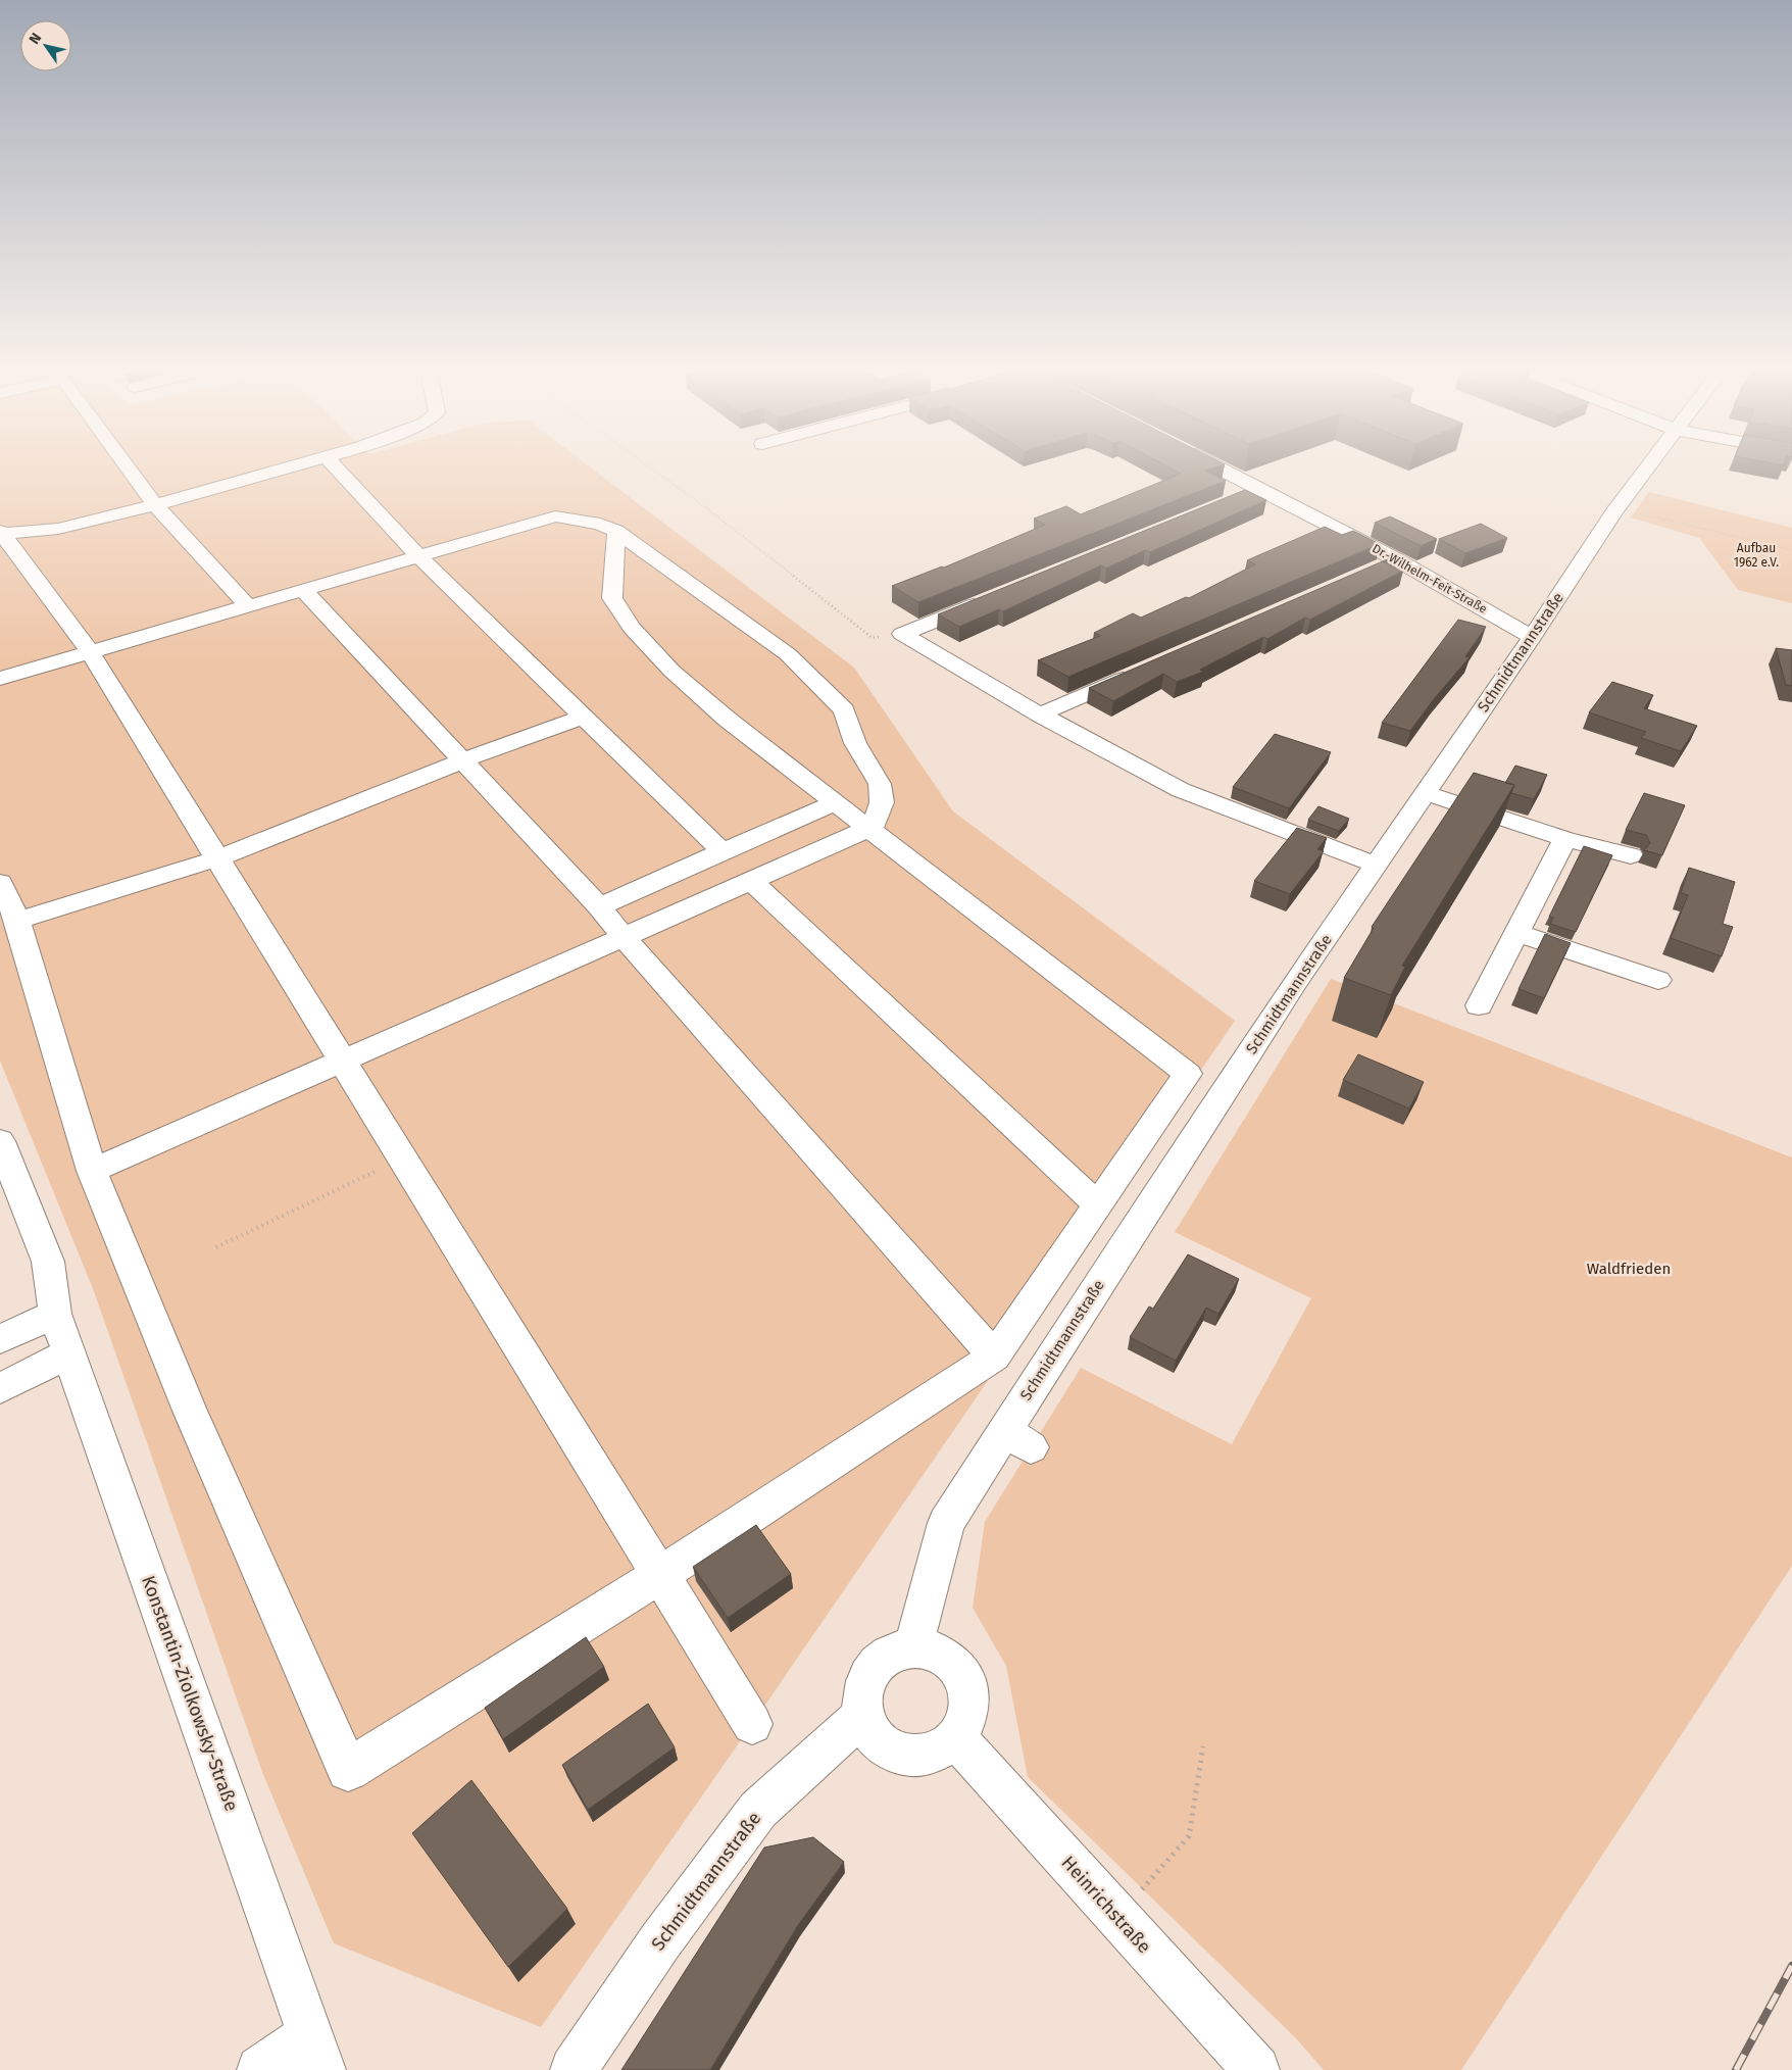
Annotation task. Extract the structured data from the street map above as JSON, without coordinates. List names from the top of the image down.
{
  "streets": {
    "street": [
      "Dr.-Wilhelm-Feit-Straße",
      "Schmidtmannstraße",
      "Konstantin-Ziolkowsky-Straße",
      "Heinrichstraße"
    ]
  },
  "crossings": [
    ["Dr.-Wilhelm-Feit-Straße", "Schmidtmannstraße"],
    ["Schmidtmannstraße", "Heinrichstraße"]
  ],
  "parks": ["Aufbau 1962 e.V.", "Waldfrieden"],
  "north": "top left"
}
